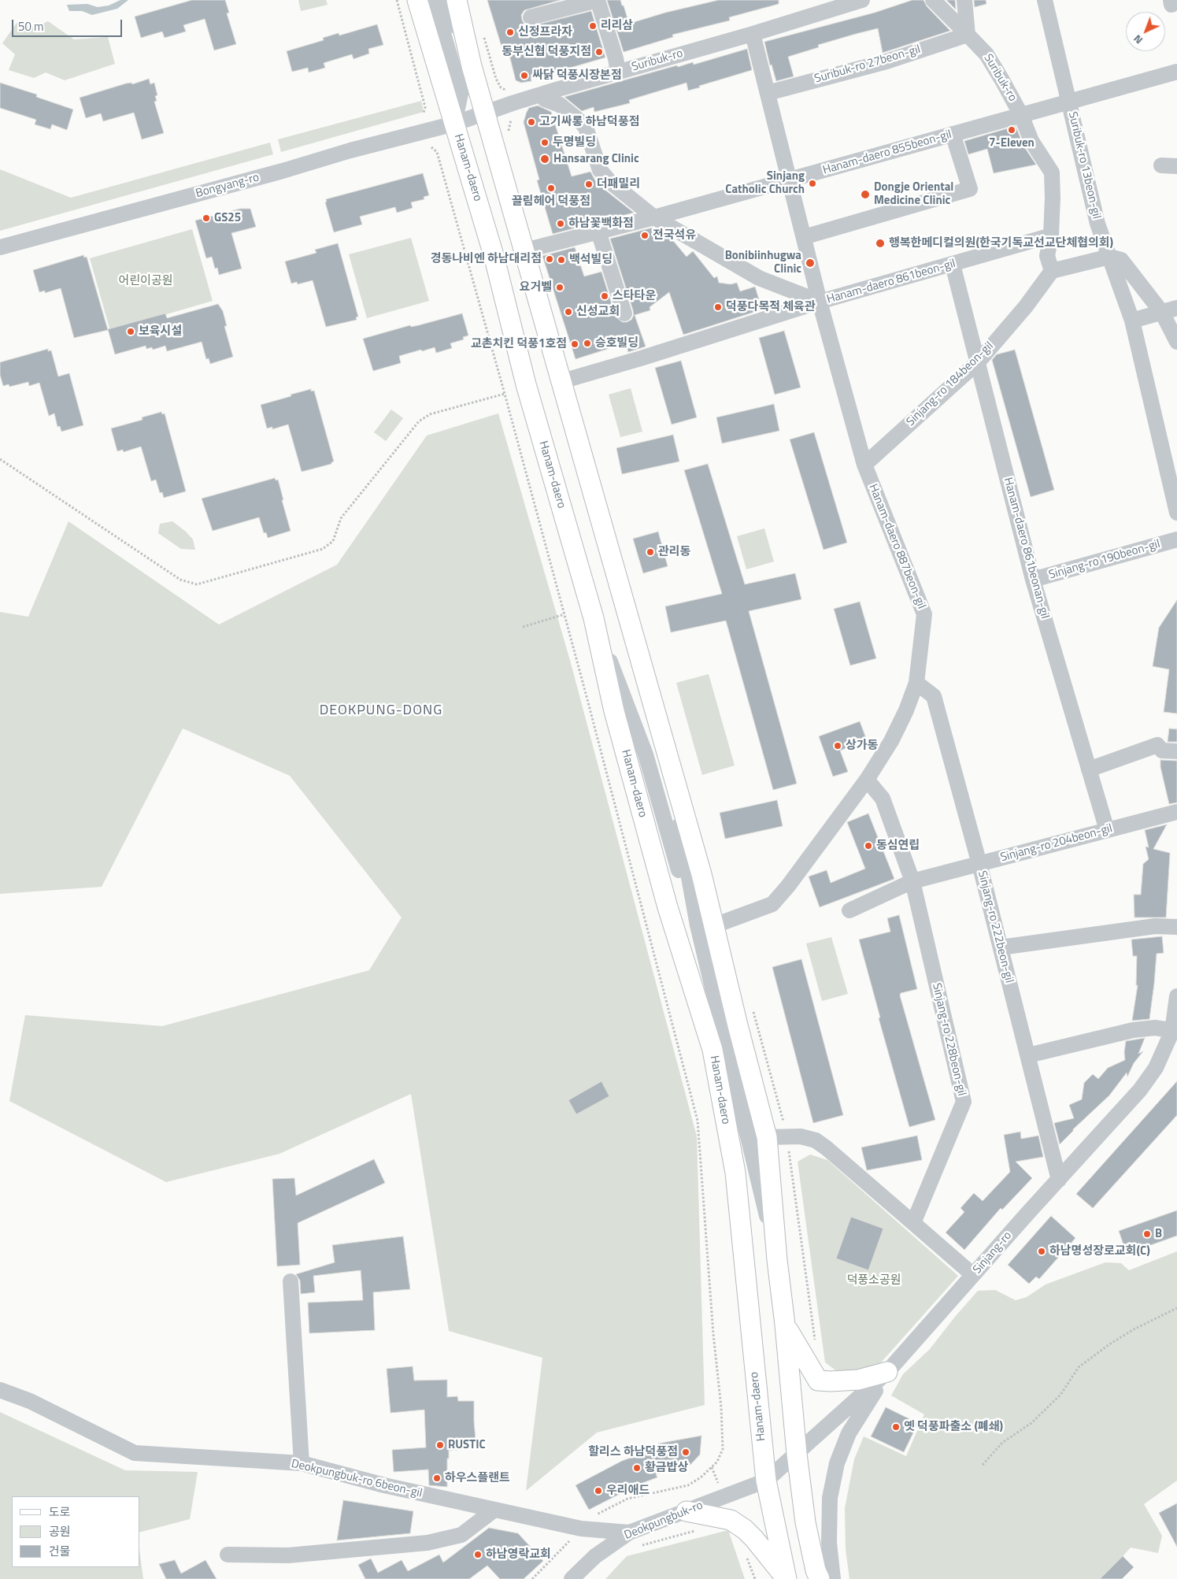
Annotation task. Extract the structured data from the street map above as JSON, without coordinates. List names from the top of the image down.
{
  "streets": {
    "main road": ["Hanam-daero"],
    "street": [
      "Suribuk-ro",
      "Suribuk-ro 27beon-gil",
      "Hanam-daero 855beon-gil",
      "Suribuk-ro 13beon-gil",
      "Bongyang-ro",
      "Hanam-daero 861beon-gil",
      "Sinjang-ro 184beon-gil",
      "Hanam-daero 887beon-gil",
      "Hanam-daero 861beonan-gil",
      "Sinjang-ro 190beon-gil",
      "Sinjang-ro 204beon-gil",
      "Sinjang-ro 222beon-gil",
      "Sinjang-ro 228beon-gil",
      "Sinjang-ro",
      "Deokpungbuk-ro 6beon-gil",
      "Deokpungbuk-ro"
    ]
  },
  "crossings": [
    ["Suribuk-ro", "Suribuk-ro 27beon-gil"],
    ["Suribuk-ro", "Hanam-daero 855beon-gil"],
    ["Suribuk-ro", "Hanam-daero"],
    ["Suribuk-ro", "Bongyang-ro"],
    ["Hanam-daero 855beon-gil", "Suribuk-ro 13beon-gil"],
    ["Hanam-daero", "Bongyang-ro"],
    ["Hanam-daero", "Sinjang-ro"],
    ["Hanam-daero", "Deokpungbuk-ro"],
    ["Hanam-daero 861beon-gil", "Hanam-daero 887beon-gil"],
    ["Hanam-daero 861beon-gil", "Hanam-daero 861beonan-gil"],
    ["Sinjang-ro 184beon-gil", "Hanam-daero 887beon-gil"],
    ["Sinjang-ro 184beon-gil", "Hanam-daero 861beonan-gil"],
    ["Hanam-daero 887beon-gil", "Sinjang-ro 222beon-gil"],
    ["Hanam-daero 887beon-gil", "Sinjang-ro 228beon-gil"],
    ["Hanam-daero 861beonan-gil", "Sinjang-ro 190beon-gil"],
    ["Hanam-daero 861beonan-gil", "Sinjang-ro 204beon-gil"],
    ["Sinjang-ro 204beon-gil", "Sinjang-ro 222beon-gil"],
    ["Sinjang-ro 204beon-gil", "Sinjang-ro 228beon-gil"],
    ["Sinjang-ro 222beon-gil", "Sinjang-ro"],
    ["Sinjang-ro", "Deokpungbuk-ro"],
    ["Deokpungbuk-ro 6beon-gil", "Deokpungbuk-ro"]
  ],
  "districts": ["DEOKPUNG-DONG"],
  "parks": ["어린이공원", "덕풍소공원"],
  "places": [
    "리리삼",
    "신정프라자",
    "동부신협 덕풍지점",
    "싸닭 덕풍시장본점",
    "고기싸롱 하남덕풍점",
    "7-Eleven",
    "두명빌딩",
    "Hansarang Clinic",
    "Sinjang Catholic Church",
    "더패밀리",
    "끌림헤어 덕풍점",
    "Dongje Oriental Medicine Clinic",
    "GS25",
    "하남꽃백화점",
    "전국석유",
    "행복한메디컬의원(한국기독교선교단체협의회)",
    "경동나비엔 하남대리점",
    "백석빌딩",
    "Bonibiinhugwa Clinic",
    "요거벨",
    "스타타운",
    "덕풍다목적 체육관",
    "신성교회",
    "보육시설",
    "승호빌딩",
    "교촌치킨 덕풍1호점",
    "관리동",
    "상가동",
    "동심연립",
    "B",
    "하남명성장로교회(C)",
    "옛 덕풍파출소 (폐쇄)",
    "RUSTIC",
    "할리스 하남덕풍점",
    "황금밥상",
    "하우스플랜트",
    "우리애드",
    "하남영락교회"
  ],
  "legend": ["도로", "공원", "건물"],
  "scale_bar": "50 m",
  "north": "bottom left"
}
